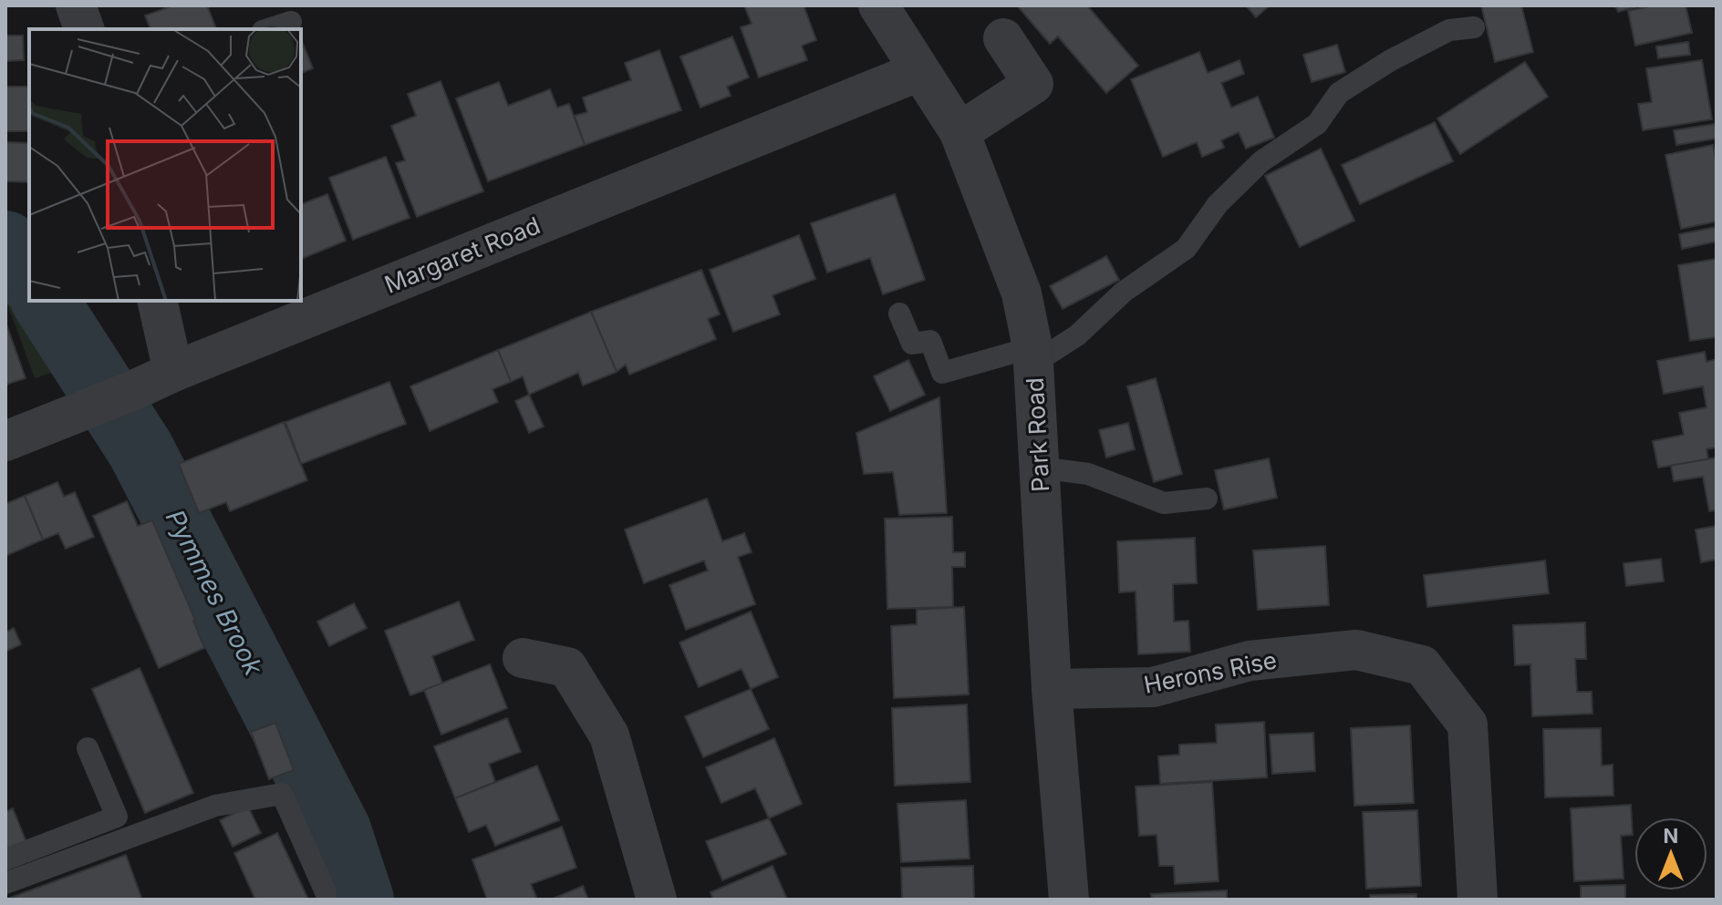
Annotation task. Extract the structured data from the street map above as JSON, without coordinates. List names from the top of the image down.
{
  "streets": {
    "street": ["Margaret Road", "Park Road", "Herons Rise"]
  },
  "crossings": [
    ["Margaret Road", "Park Road"],
    ["Park Road", "Herons Rise"]
  ],
  "water": ["Pymmes Brook"],
  "north": "top"
}
